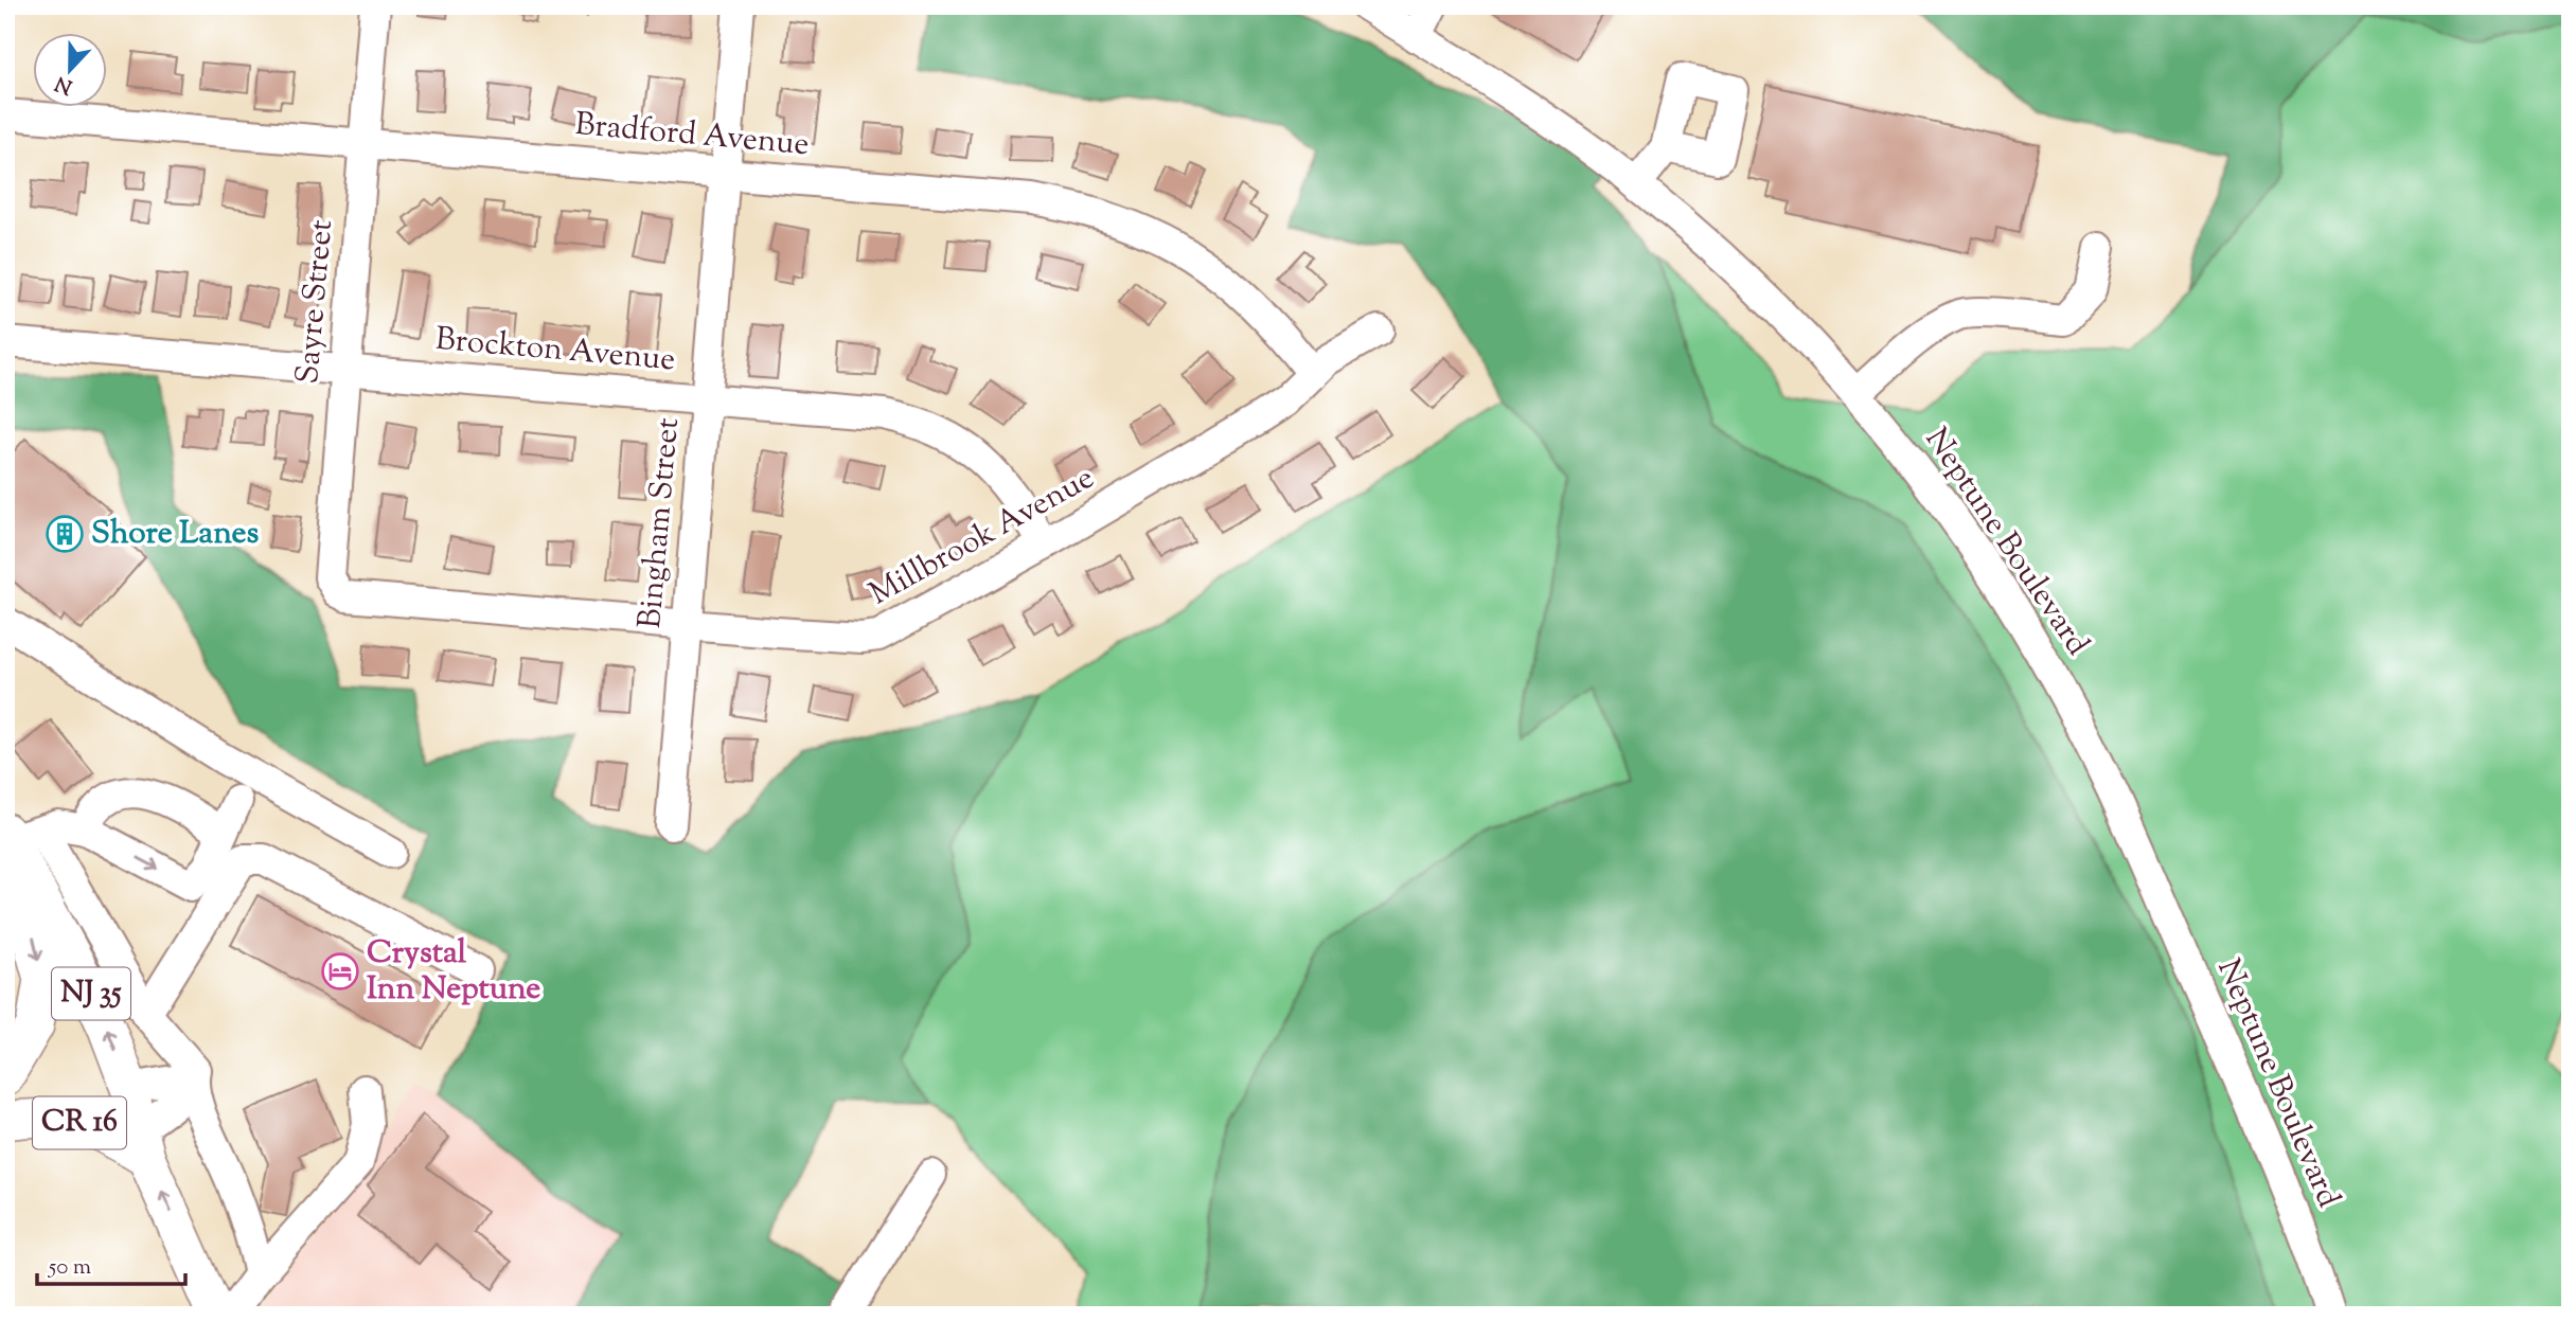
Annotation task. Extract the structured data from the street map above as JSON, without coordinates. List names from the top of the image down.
{
  "streets": {
    "main road": ["NJ 35", "CR 16"],
    "street": [
      "Bradford Avenue",
      "Sayre Street",
      "Brockton Avenue",
      "Bingham Street",
      "Millbrook Avenue",
      "Neptune Boulevard"
    ]
  },
  "crossings": [
    ["Bradford Avenue", "Sayre Street"],
    ["Bradford Avenue", "Bingham Street"],
    ["Bradford Avenue", "Millbrook Avenue"],
    ["Sayre Street", "Brockton Avenue"],
    ["Sayre Street", "Millbrook Avenue"],
    ["Brockton Avenue", "Bingham Street"],
    ["Brockton Avenue", "Millbrook Avenue"],
    ["Bingham Street", "Millbrook Avenue"],
    ["NJ 35", "CR 16"]
  ],
  "places": {
    "building": ["Shore Lanes"],
    "hotel": ["Crystal Inn Neptune"]
  },
  "scale_bar": "50 m",
  "north": "bottom"
}
